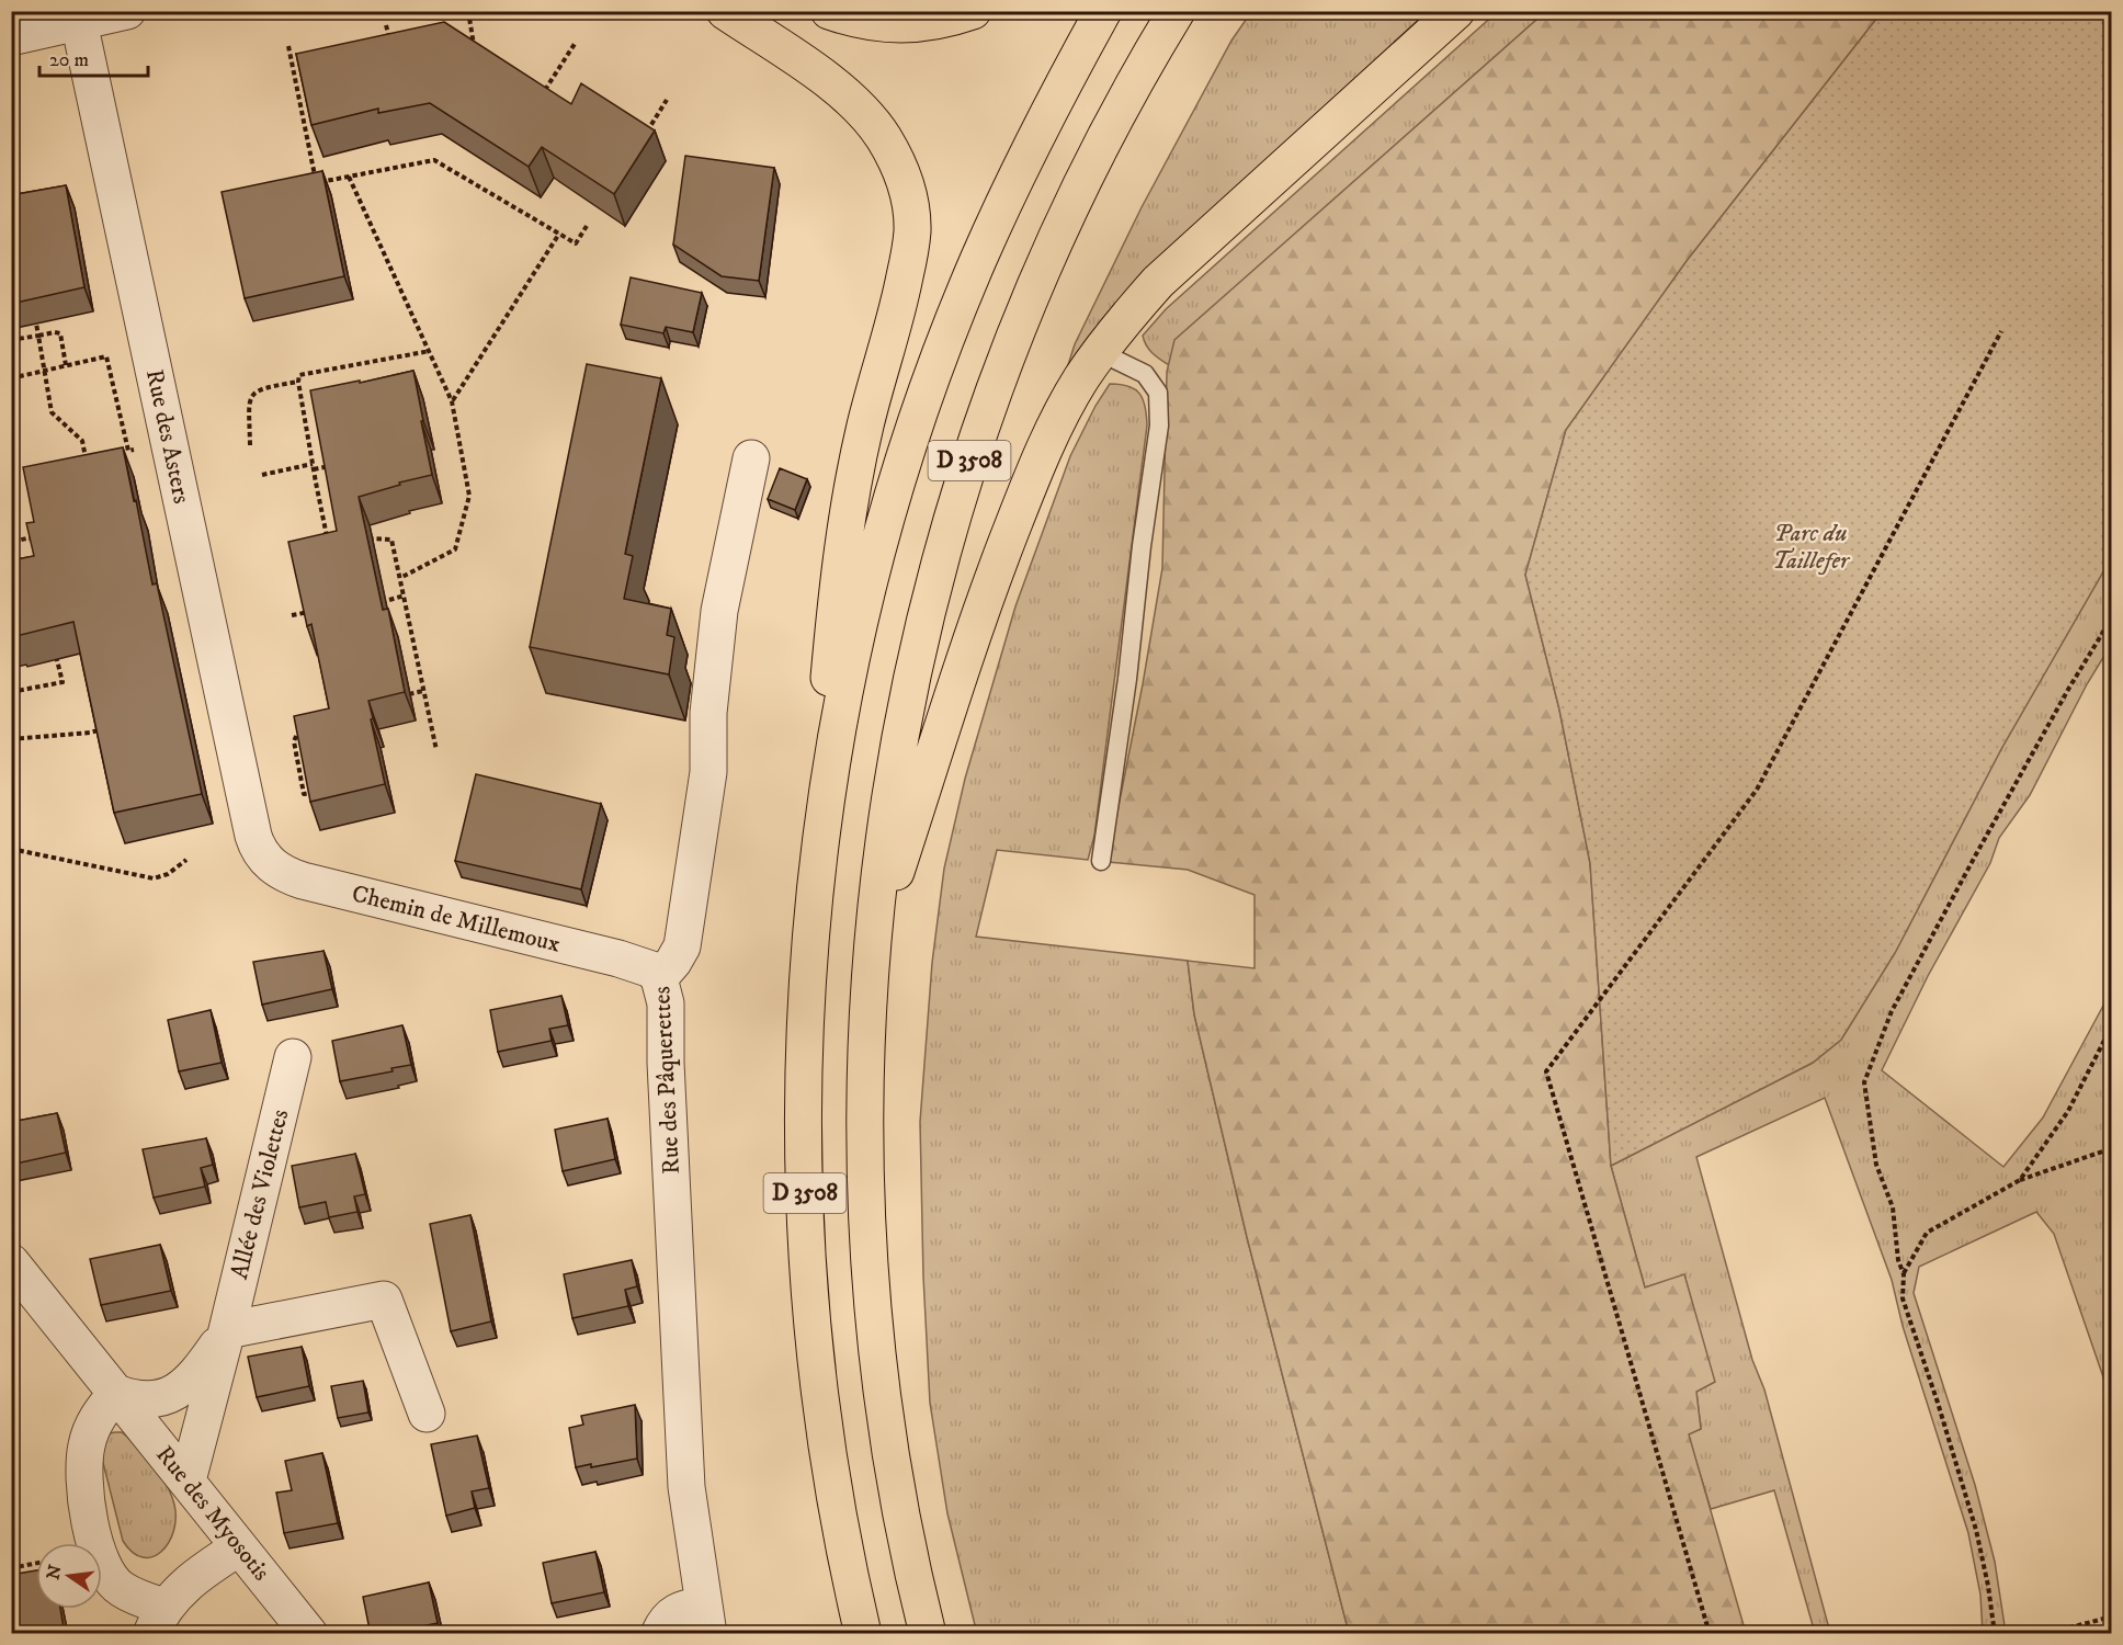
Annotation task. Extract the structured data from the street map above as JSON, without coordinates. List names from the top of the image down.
{
  "streets": {
    "highway": ["D 3508"],
    "street": [
      "Rue des Asters",
      "Chemin de Millemoux",
      "Rue des Pâquerettes",
      "Allée des Violettes",
      "Rue des Myosotis"
    ]
  },
  "crossings": [
    ["Rue des Asters", "Chemin de Millemoux"],
    ["Chemin de Millemoux", "Rue des Pâquerettes"],
    ["Allée des Violettes", "Rue des Myosotis"]
  ],
  "parks": ["Parc du Taillefer"],
  "scale_bar": "20 m",
  "north": "left"
}
